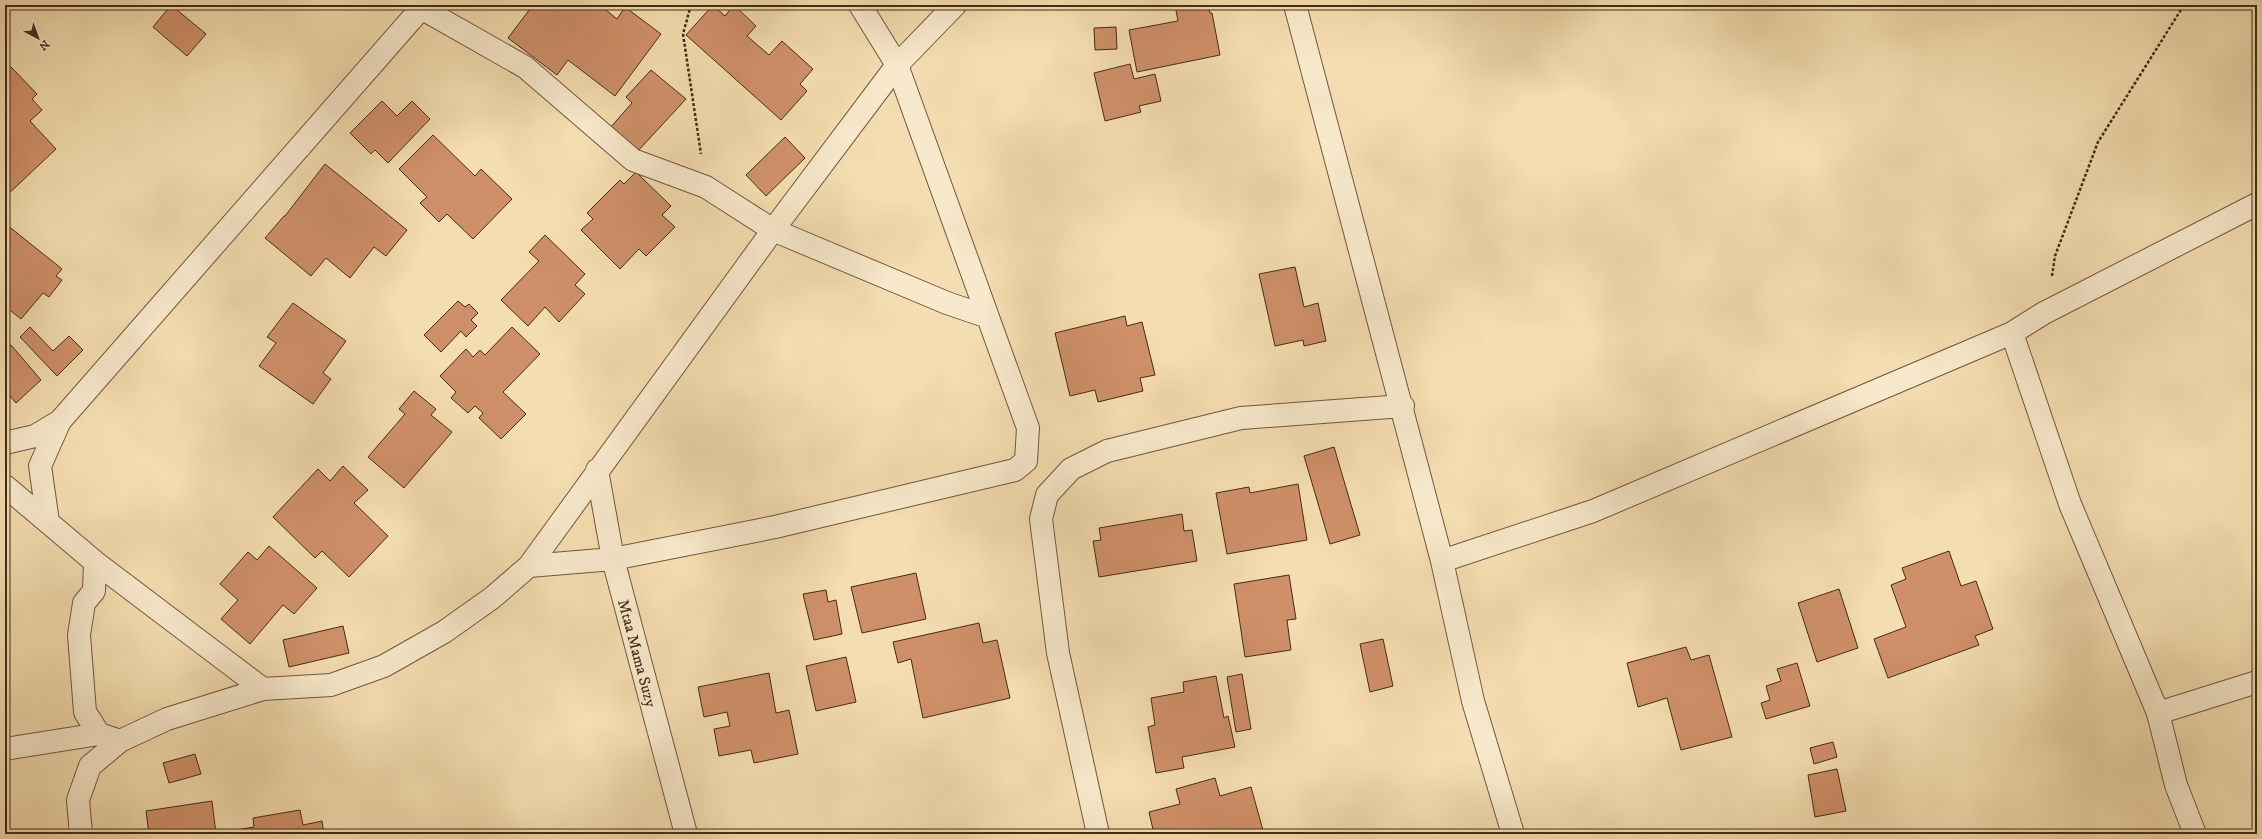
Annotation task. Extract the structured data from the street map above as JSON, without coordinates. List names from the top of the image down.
{
  "streets": {
    "street": ["Mtaa Mama Suzy"]
  },
  "north": "bottom right"
}
